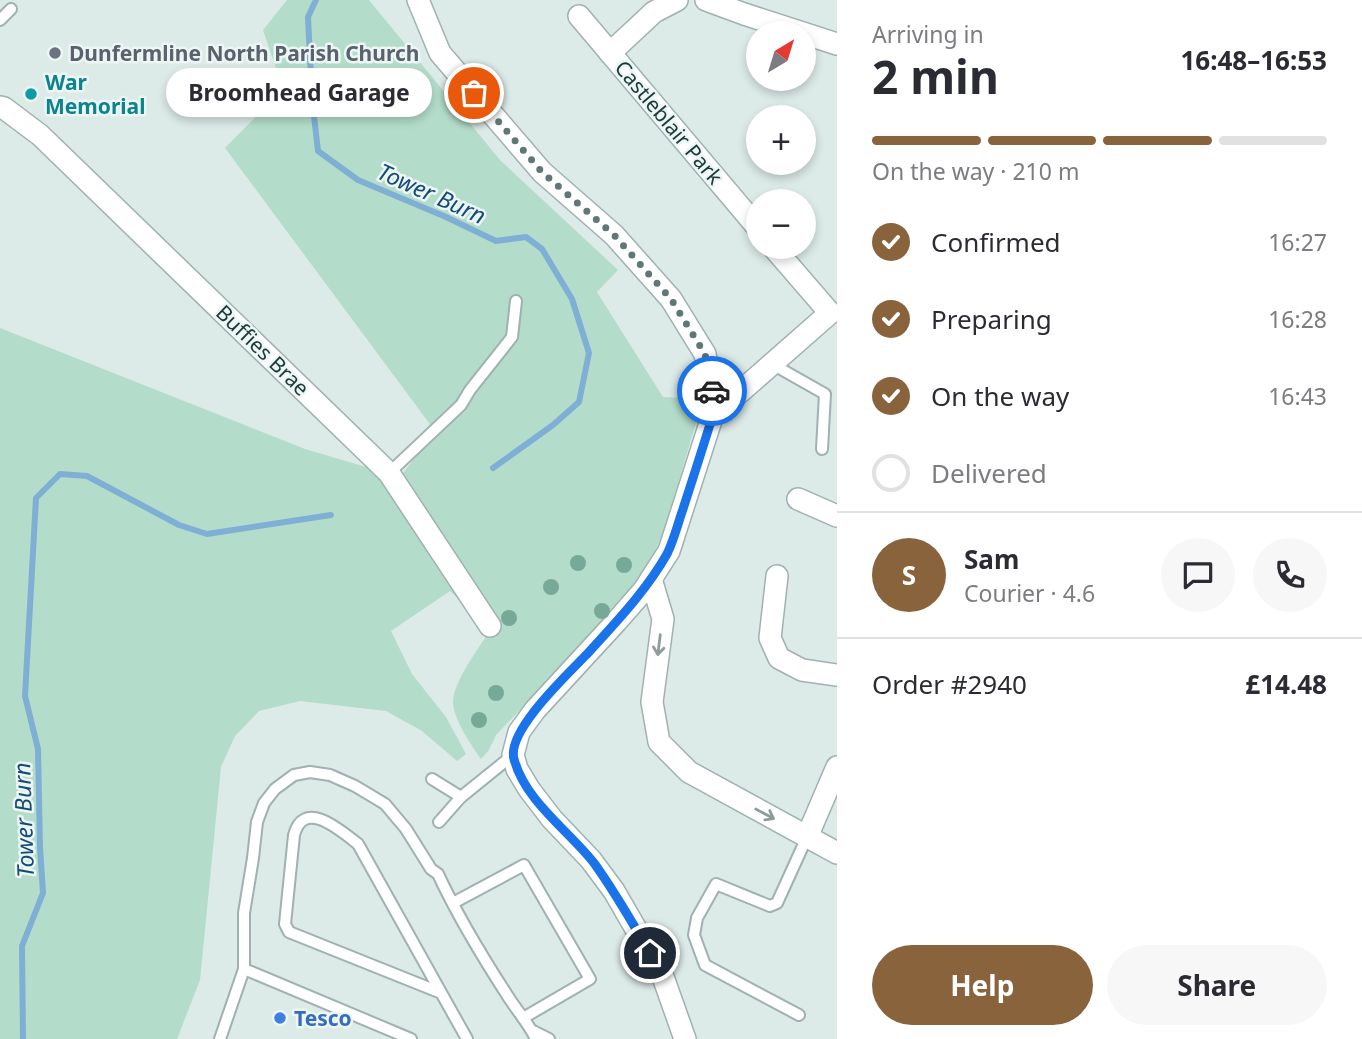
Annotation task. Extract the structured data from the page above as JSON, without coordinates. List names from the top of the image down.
{
  "streets": {
    "street": ["Castleblair Park", "Buffies Brae"]
  },
  "water": ["Tower Burn"],
  "places": [
    "Dunfermline North Parish Church",
    "Broomhead Garage",
    "War Memorial",
    "Tesco"
  ],
  "north": "top right",
  "page": {
    "heading": ["2 min", "Arriving in", "16:48–16:53"],
    "panel": [
      "Sam",
      "Courier · 4.6",
      "Order #2940",
      "£14.48"
    ],
    "map_buttons": ["+", "−"],
    "bubble": "Broomhead Garage",
    "bar": "On the way · 210 m",
    "list": [
      ["Confirmed", "16:27"],
      ["Preparing", "16:28"],
      ["On the way", "16:43"],
      "Delivered"
    ],
    "round": "S",
    "buttons": ["Help", "Share"]
  }
}
